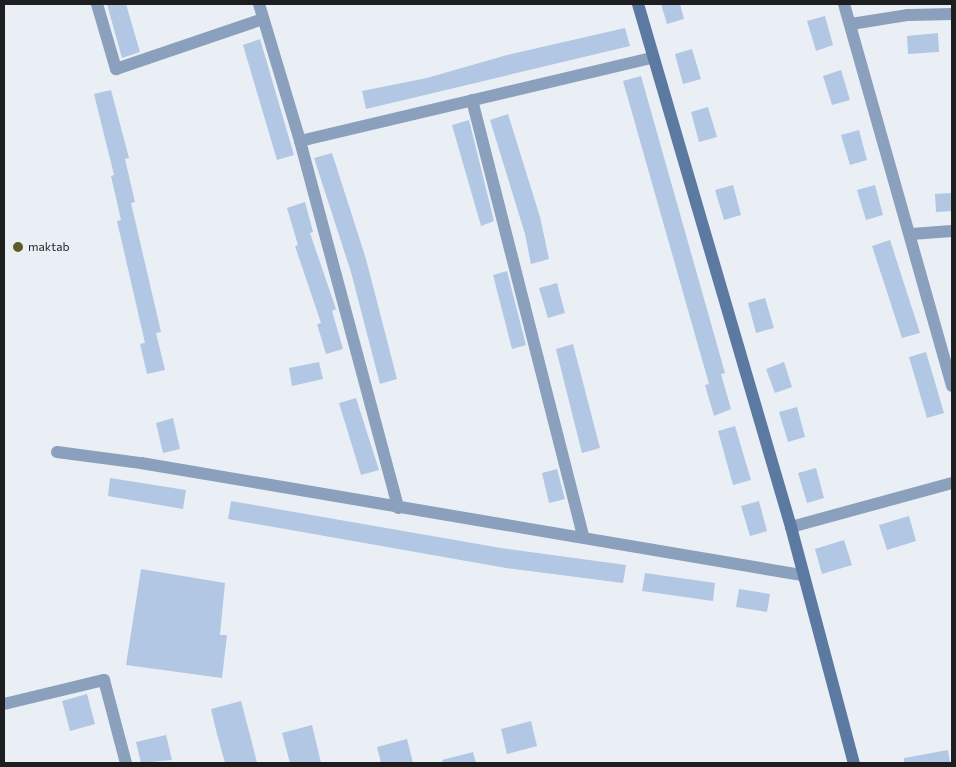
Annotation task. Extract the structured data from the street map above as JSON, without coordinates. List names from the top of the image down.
{
  "places": ["maktab"]
}
